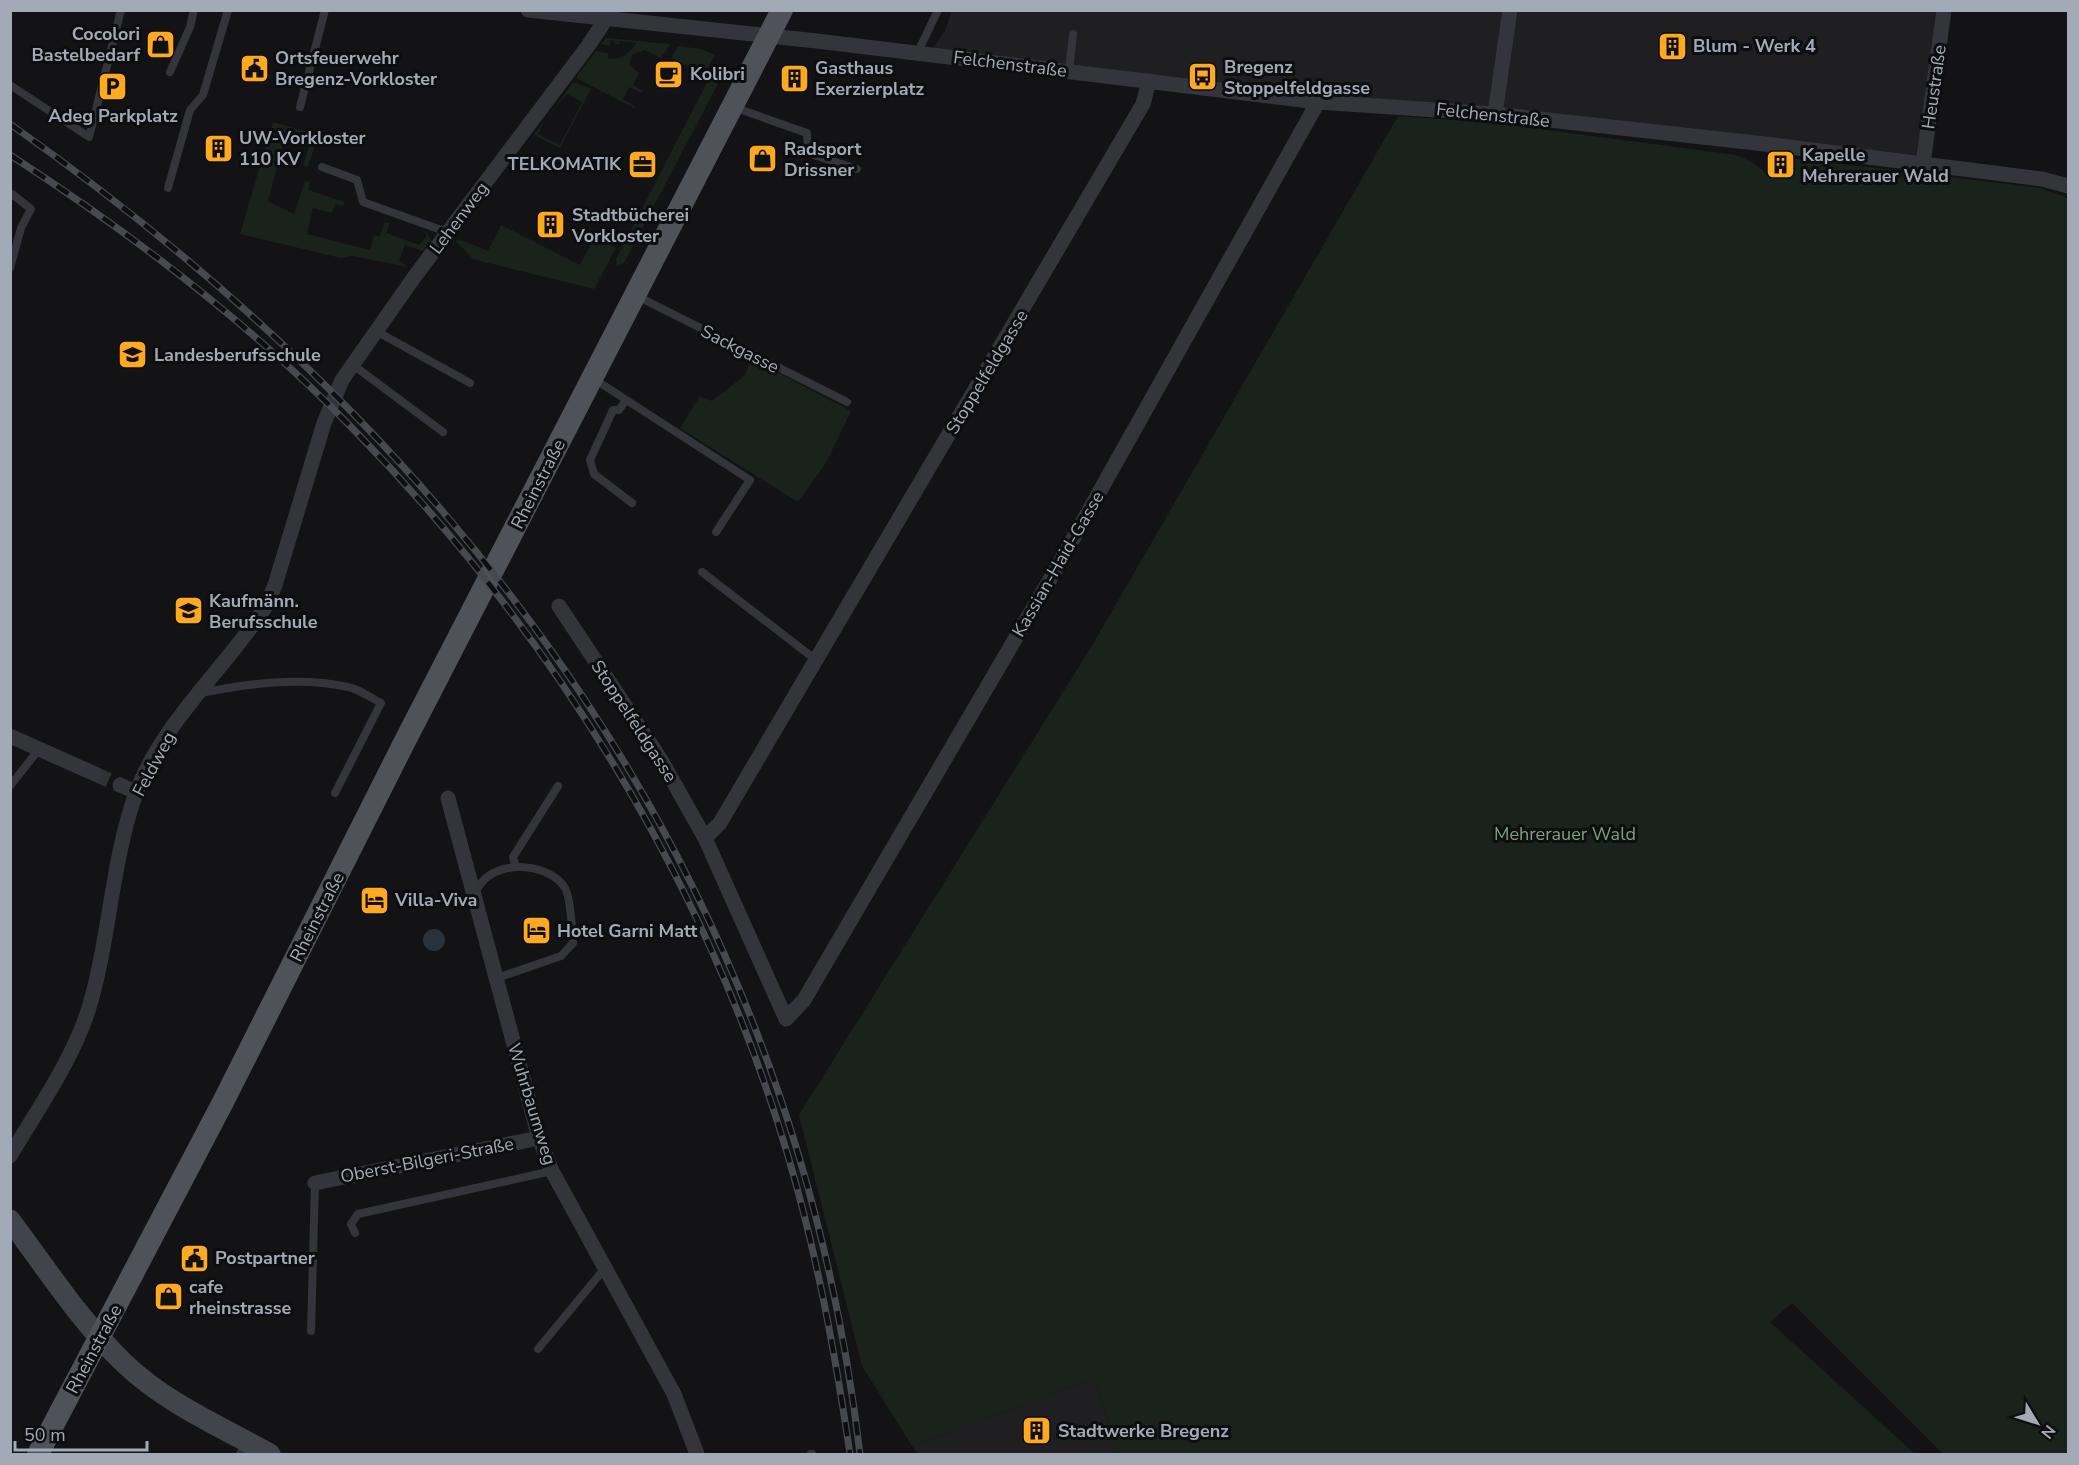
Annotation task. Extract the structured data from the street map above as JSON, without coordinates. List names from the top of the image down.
{
  "streets": {
    "main road": ["Rheinstraße"],
    "street": [
      "Felchenstraße",
      "Heustraße",
      "Lehenweg",
      "Stoppelfeldgasse",
      "Kassian-Haid-Gasse",
      "Feldweg",
      "Wuhrbaumweg",
      "Oberst-Bilgeri-Straße"
    ],
    "lane": ["Sackgasse"]
  },
  "crossings": [
    ["Felchenstraße", "Heustraße"],
    ["Felchenstraße", "Lehenweg"],
    ["Felchenstraße", "Stoppelfeldgasse"],
    ["Felchenstraße", "Rheinstraße"],
    ["Felchenstraße", "Kassian-Haid-Gasse"],
    ["Lehenweg", "Feldweg"],
    ["Sackgasse", "Rheinstraße"],
    ["Stoppelfeldgasse", "Kassian-Haid-Gasse"],
    ["Wuhrbaumweg", "Oberst-Bilgeri-Straße"]
  ],
  "parks": ["Mehrerauer Wald"],
  "places": {
    "shop": ["Cocolori Bastelbedarf", "Radsport Drissner", "cafe rheinstrasse"],
    "building": [
      "Blum - Werk 4",
      "Gasthaus Exerzierplatz",
      "UW-Vorkloster 110 KV",
      "Kapelle Mehrerauer Wald",
      "Stadtbücherei Vorkloster",
      "Stadtwerke Bregenz"
    ],
    "public building": ["Ortsfeuerwehr Bregenz-Vorkloster", "Postpartner"],
    "cafe": ["Kolibri"],
    "bus stop": ["Bregenz Stoppelfeldgasse"],
    "parking": ["Adeg Parkplatz"],
    "office": ["TELKOMATIK"],
    "school or university": ["Landesberufsschule", "Kaufmänn. Berufsschule"],
    "hotel": ["Villa-Viva", "Hotel Garni Matt"]
  },
  "scale_bar": "50 m",
  "north": "bottom right"
}
